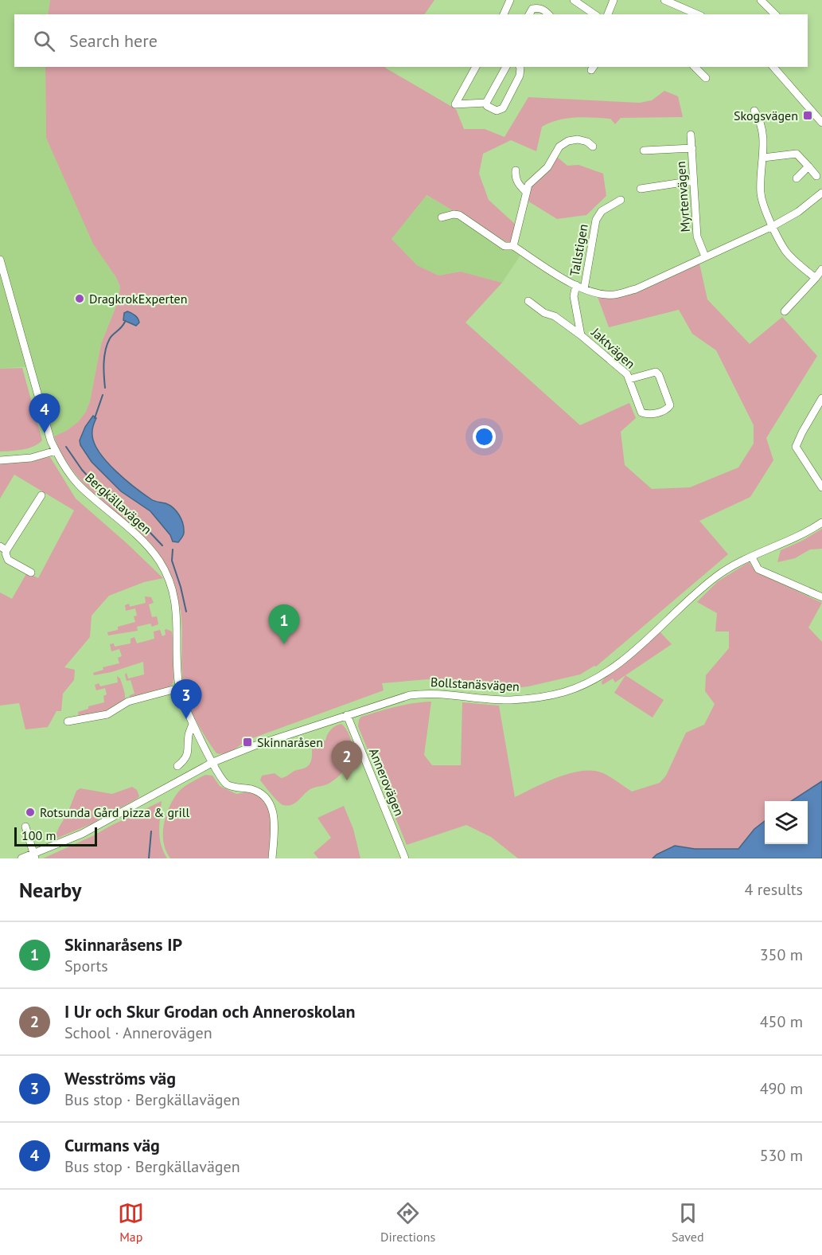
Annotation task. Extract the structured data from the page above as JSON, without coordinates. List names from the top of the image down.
{
  "streets": {
    "street": [
      "Myrtenvägen",
      "Tallstigen",
      "Jaktvägen",
      "Bergkällavägen",
      "Bollstanäsvägen",
      "Annerovägen"
    ]
  },
  "crossings": [
    ["Bergkällavägen", "Bollstanäsvägen"],
    ["Bollstanäsvägen", "Annerovägen"]
  ],
  "places": {
    "transit": ["Skogsvägen", "Skinnaråsen"],
    "other": ["DragkrokExperten", "Rotsunda Gård pizza & grill"]
  },
  "scale_bar": "100 m",
  "page": {
    "search": "Search here",
    "pins": [
      "4",
      "1",
      "3",
      "2"
    ],
    "scale": "100 m",
    "heading": ["Nearby", "4 results"],
    "list": [
      {
        "mark": "1",
        "name": "Skinnaråsens IP",
        "note": "Sports",
        "value": "350 m"
      },
      {
        "mark": "2",
        "name": "I Ur och Skur Grodan och Anneroskolan",
        "note": "School · Annerovägen",
        "value": "450 m"
      },
      {
        "mark": "3",
        "name": "Wesströms väg",
        "note": "Bus stop · Bergkällavägen",
        "value": "490 m"
      },
      {
        "mark": "4",
        "name": "Curmans väg",
        "note": "Bus stop · Bergkällavägen",
        "value": "530 m"
      }
    ],
    "nav": ["Map", "Directions", "Saved"]
  }
}
